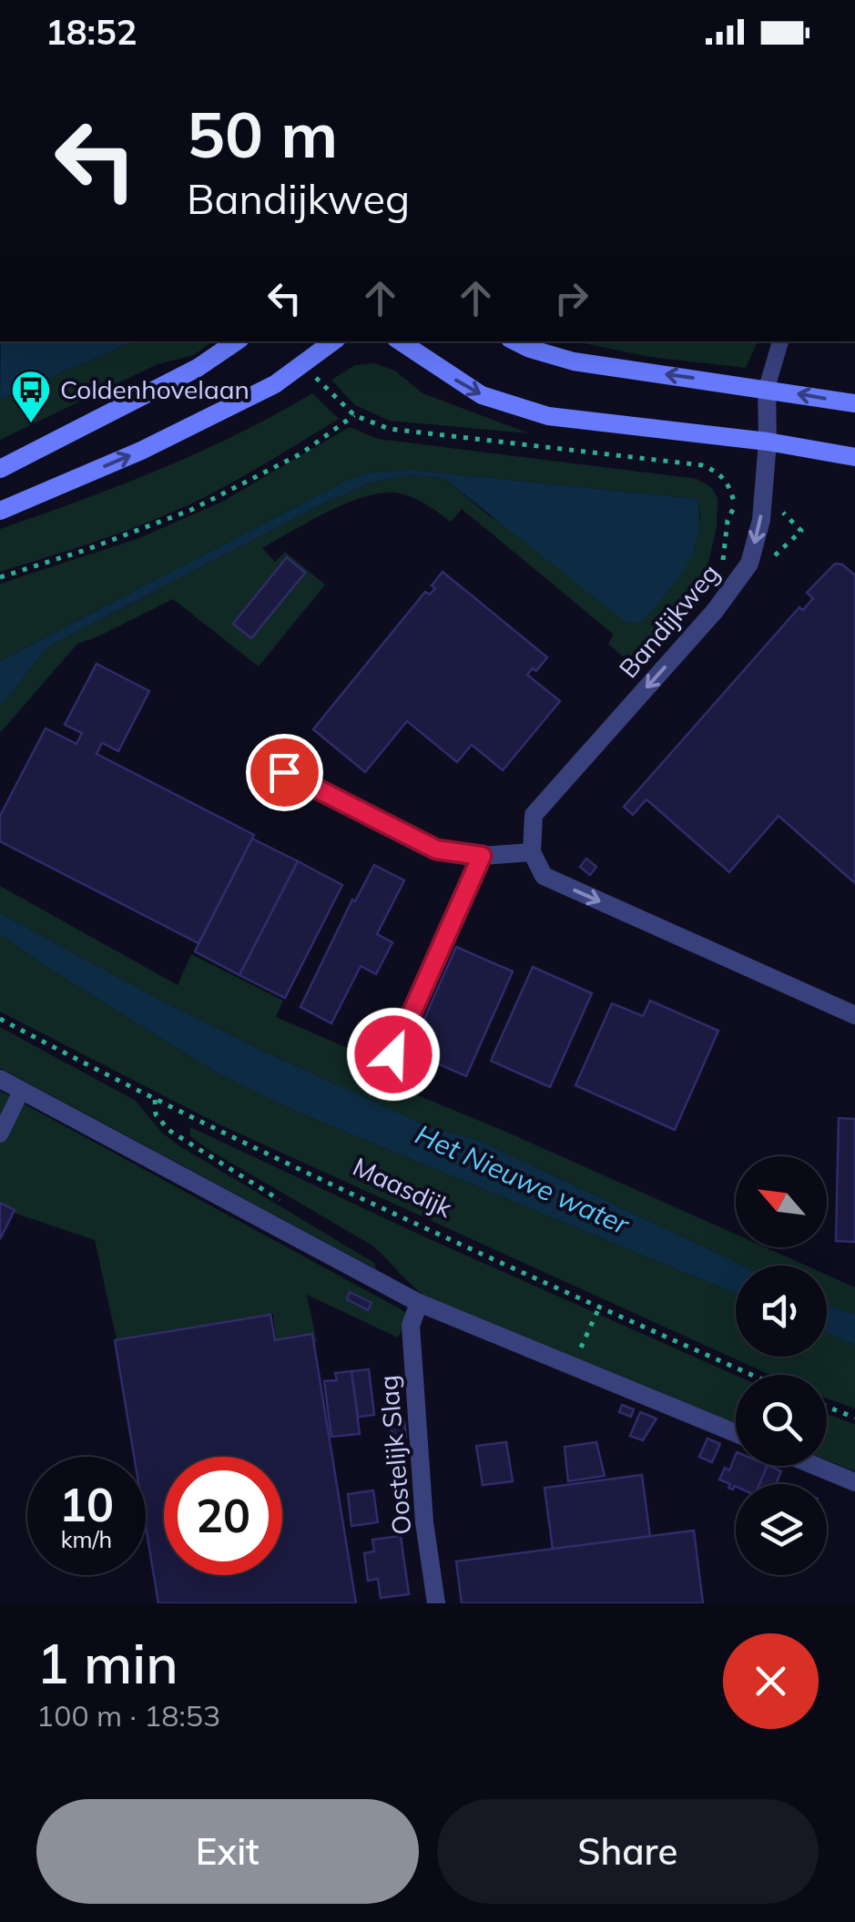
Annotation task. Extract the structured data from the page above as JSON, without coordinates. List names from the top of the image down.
{
  "streets": {
    "street": ["Bandijkweg", "Oostelijk Slag"],
    "path": ["Maasdijk"]
  },
  "one_way": ["Bandijkweg"],
  "water": ["Het Nieuwe water"],
  "places": {
    "bus stop": ["Coldenhovelaan"]
  },
  "north": "top left",
  "page": {
    "status": "18:52",
    "turn": ["50 m", "Bandijkweg"],
    "speed": "10 km/h",
    "limit": "20",
    "heading": ["1 min", "100 m · 18:53"],
    "buttons": ["Exit", "Share"]
  }
}
